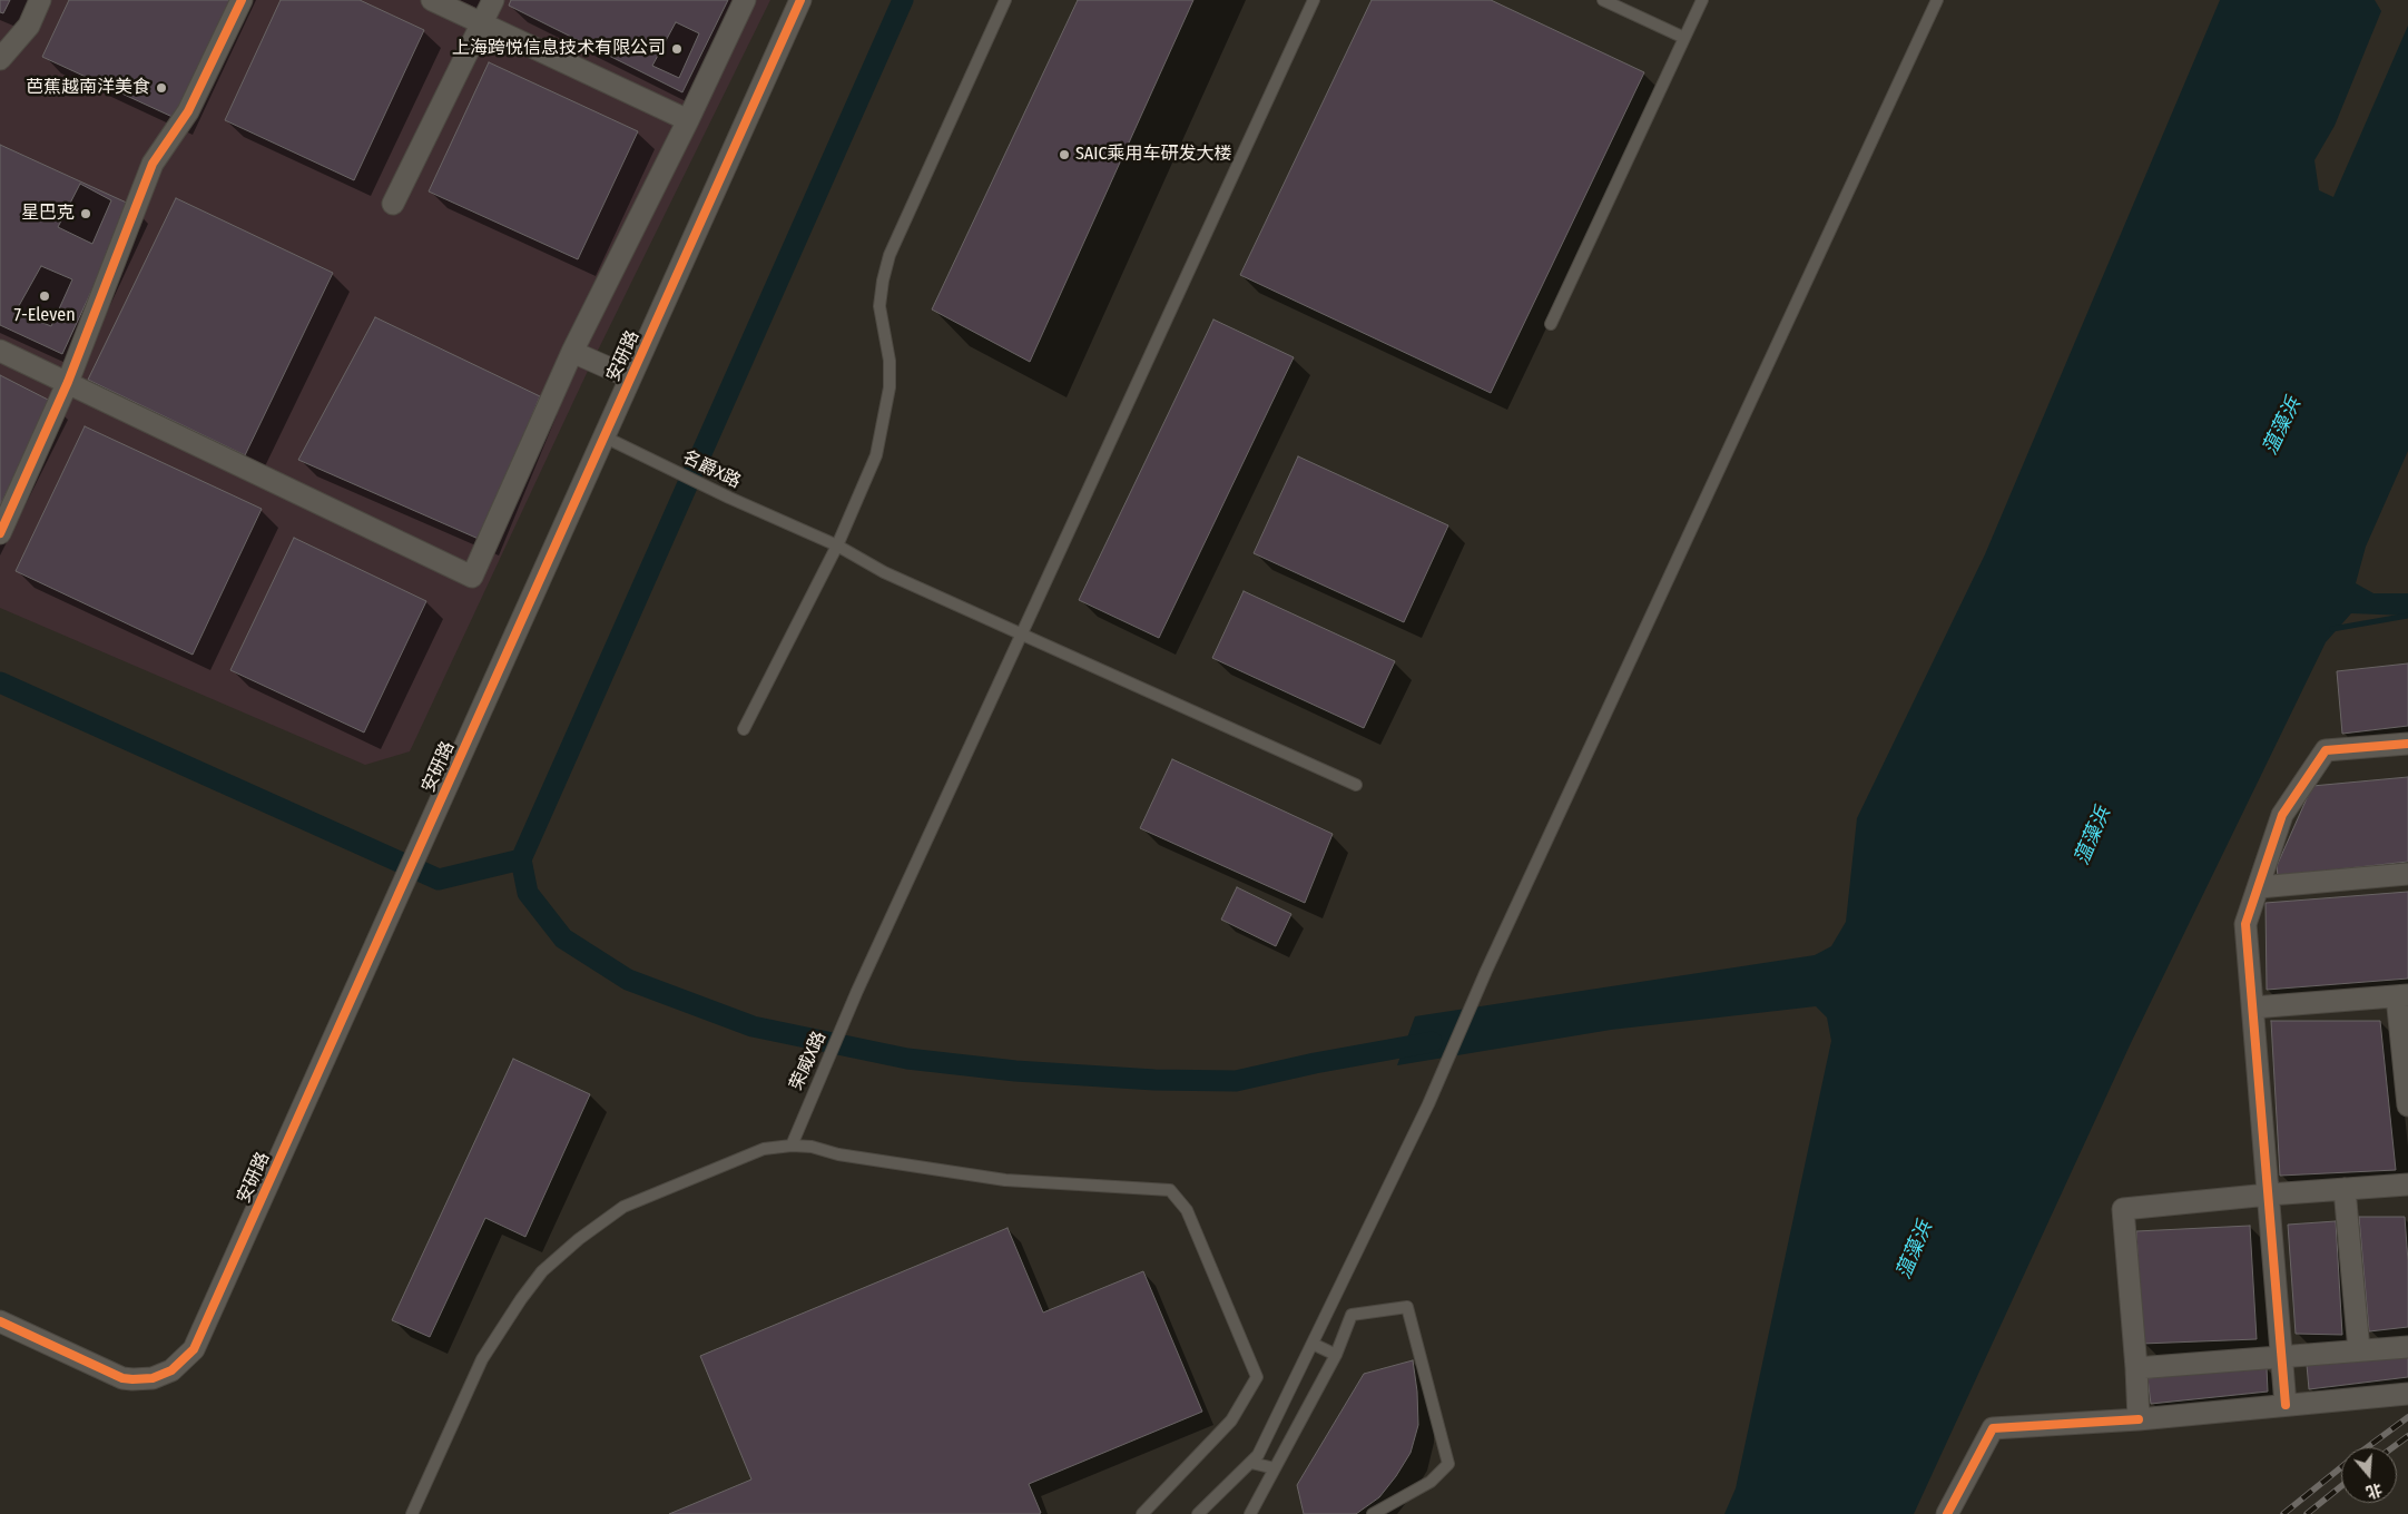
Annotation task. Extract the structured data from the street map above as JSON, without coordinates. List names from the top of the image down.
{
  "streets": {
    "street": ["安研路"],
    "lane": ["名爵X路", "荣威X路"]
  },
  "crossings": [
    ["安研路", "名爵X路"],
    ["名爵X路", "荣威X路"]
  ],
  "water": ["蕰藻浜"],
  "places": [
    "上海跨悦信息技术有限公司",
    "芭蕉越南洋美食",
    "SAIC乘用车研发大楼",
    "星巴克",
    "7-Eleven"
  ],
  "north": "bottom"
}
